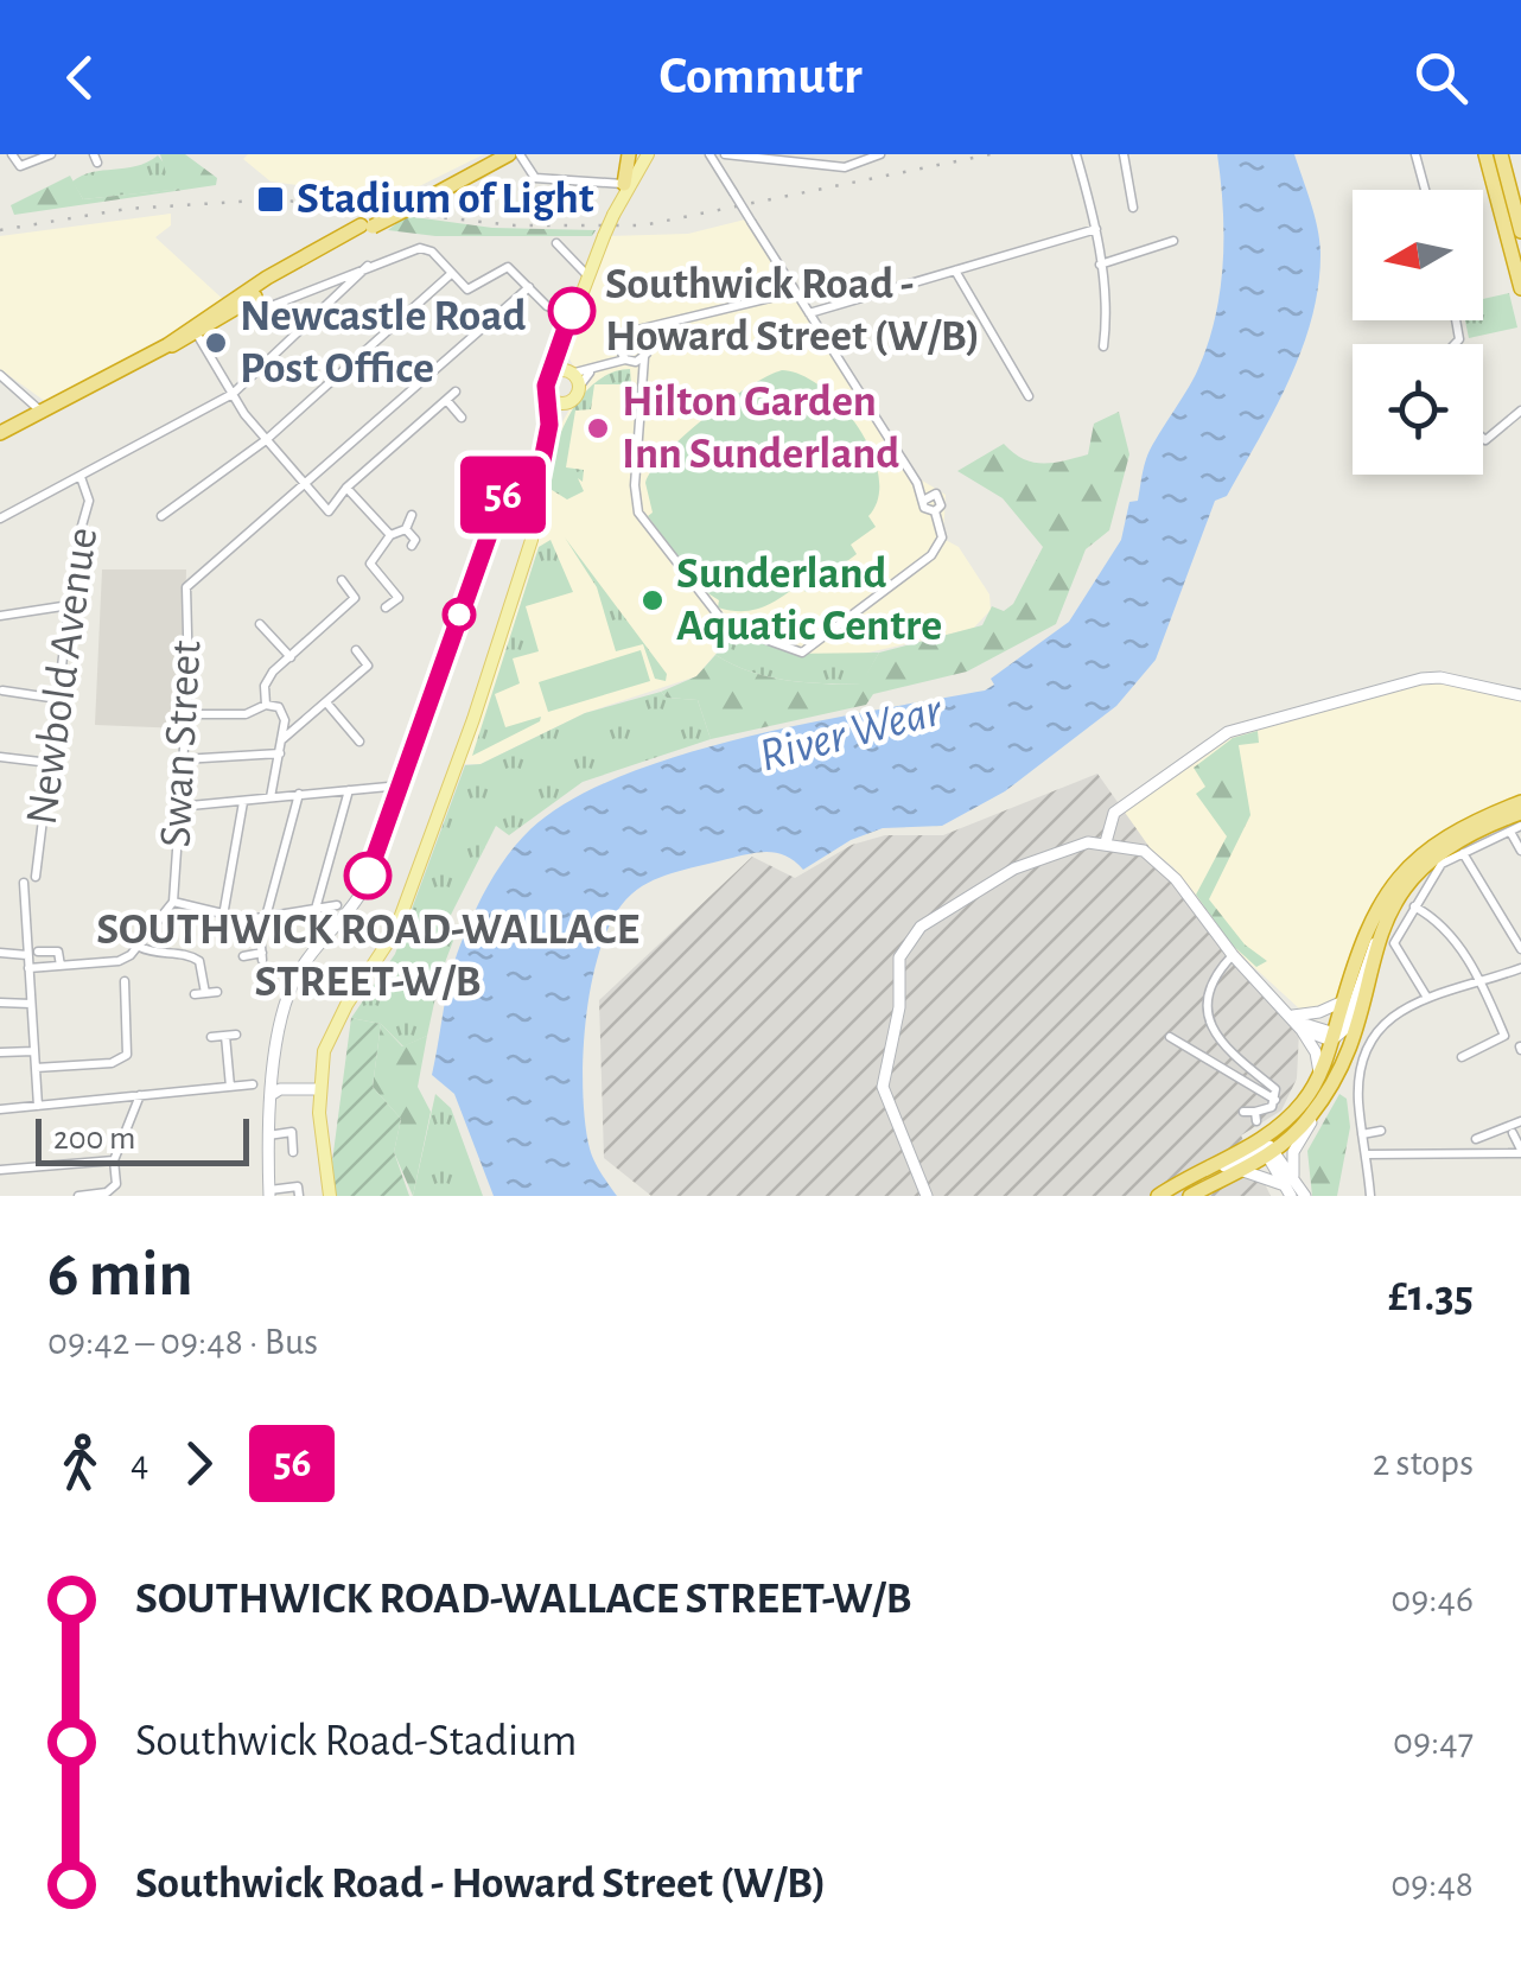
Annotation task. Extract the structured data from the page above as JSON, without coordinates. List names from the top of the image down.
{
  "streets": {
    "street": ["Newbold Avenue", "Swan Street"]
  },
  "water": ["River Wear"],
  "places": {
    "transit": ["Stadium of Light"],
    "other": [
      "Southwick Road - Howard Street (W/B)",
      "Newcastle Road Post Office",
      "Hilton Garden Inn Sunderland",
      "Sunderland Aquatic Centre",
      "SOUTHWICK ROAD-WALLACE STREET-W/B"
    ]
  },
  "lines": ["bus line 56"],
  "scale_bar": "200 m",
  "north": "left",
  "page": {
    "header": "Commutr",
    "on_map": "56",
    "scale": "200 m",
    "heading": ["6 min", "09:42 – 09:48 · Bus", "£1.35"],
    "legs": ["4", "56", "2 stops"],
    "list": [
      {
        "name": "SOUTHWICK ROAD-WALLACE STREET-W/B",
        "value": "09:46"
      },
      {
        "name": "Southwick Road-Stadium",
        "value": "09:47"
      },
      {
        "name": "Southwick Road - Howard Street (W/B)",
        "value": "09:48"
      }
    ]
  }
}
